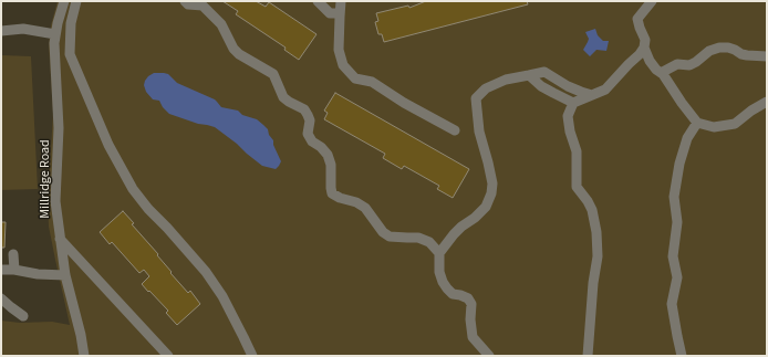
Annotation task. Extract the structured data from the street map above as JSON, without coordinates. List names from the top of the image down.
{
  "streets": {
    "street": ["Millridge Road"]
  }
}
